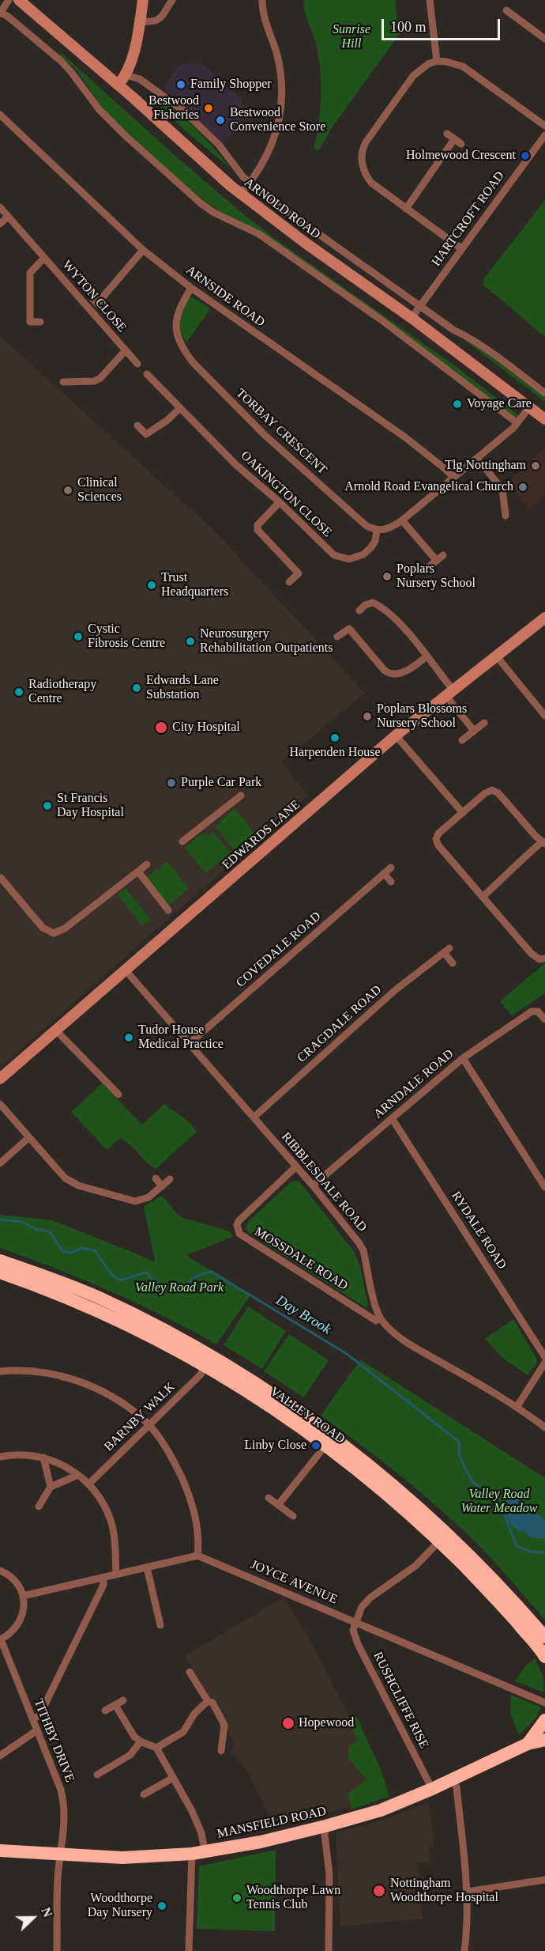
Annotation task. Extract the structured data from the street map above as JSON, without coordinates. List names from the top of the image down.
{
  "streets": {
    "highway": ["VALLEY ROAD", "MANSFIELD ROAD"],
    "street": [
      "ARNOLD ROAD",
      "HARTCROFT ROAD",
      "WYTON CLOSE",
      "ARNSIDE ROAD",
      "TORBAY CRESCENT",
      "OAKINGTON CLOSE",
      "EDWARDS LANE",
      "COVEDALE ROAD",
      "CRAGDALE ROAD",
      "ARNDALE ROAD",
      "RIBBLESDALE ROAD",
      "RYDALE ROAD",
      "MOSSDALE ROAD",
      "BARNBY WALK",
      "JOYCE AVENUE",
      "RUSHCLIFFE RISE",
      "TITHBY DRIVE"
    ]
  },
  "crossings": [
    ["ARNOLD ROAD", "HARTCROFT ROAD"],
    ["ARNSIDE ROAD", "TORBAY CRESCENT"],
    ["TORBAY CRESCENT", "OAKINGTON CLOSE"],
    ["EDWARDS LANE", "RIBBLESDALE ROAD"],
    ["COVEDALE ROAD", "RIBBLESDALE ROAD"],
    ["CRAGDALE ROAD", "RIBBLESDALE ROAD"],
    ["ARNDALE ROAD", "RIBBLESDALE ROAD"],
    ["ARNDALE ROAD", "RYDALE ROAD"],
    ["RIBBLESDALE ROAD", "MOSSDALE ROAD"],
    ["VALLEY ROAD", "BARNBY WALK"],
    ["JOYCE AVENUE", "RUSHCLIFFE RISE"],
    ["RUSHCLIFFE RISE", "MANSFIELD ROAD"],
    ["TITHBY DRIVE", "MANSFIELD ROAD"]
  ],
  "water": ["Day Brook"],
  "parks": ["Sunrise Hill", "Valley Road Park", "Valley Road Water Meadow"],
  "places": [
    "Family Shopper",
    "Bestwood Fisheries",
    "Bestwood Convenience Store",
    "Holmewood Crescent",
    "Voyage Care",
    "Tlg Nottingham",
    "Arnold Road Evangelical Church",
    "Clinical Sciences",
    "Poplars Nursery School",
    "Trust Headquarters",
    "Cystic Fibrosis Centre",
    "Neurosurgery Rehabilitation Outpatients",
    "Edwards Lane Substation",
    "Radiotherapy Centre",
    "Poplars Blossoms Nursery School",
    "City Hospital",
    "Harpenden House",
    "Purple Car Park",
    "St Francis Day Hospital",
    "Tudor House Medical Practice",
    "Linby Close",
    "Hopewood",
    "Nottingham Woodthorpe Hospital",
    "Woodthorpe Lawn Tennis Club",
    "Woodthorpe Day Nursery"
  ],
  "scale_bar": "100 m",
  "north": "right"
}
